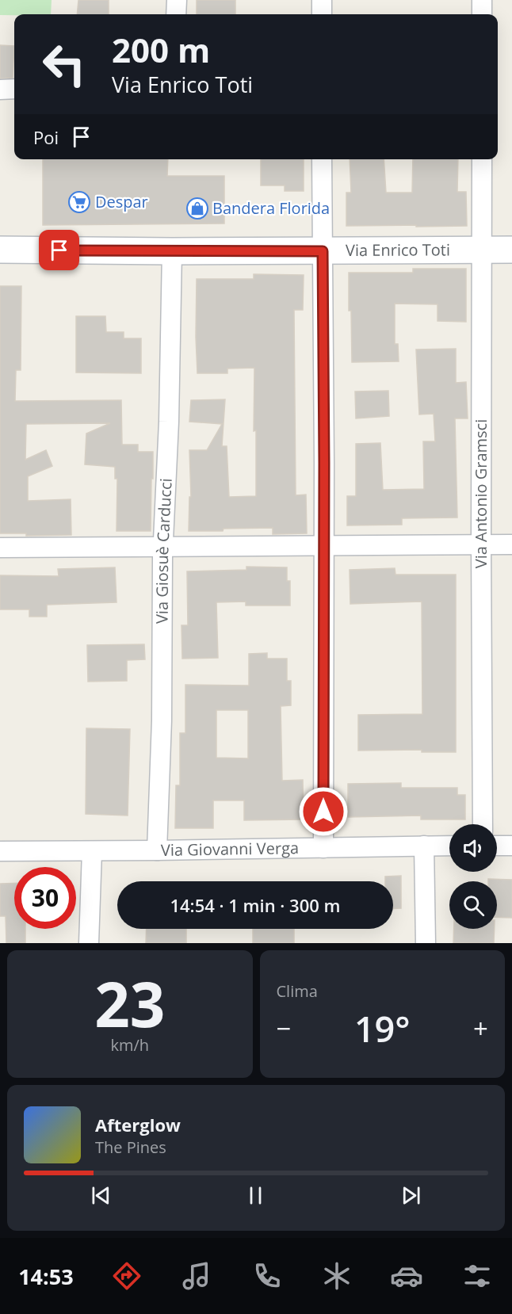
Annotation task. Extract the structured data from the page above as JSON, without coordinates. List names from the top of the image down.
{
  "streets": {
    "street": [
      "Via Enrico Toti",
      "Via Antonio Gramsci",
      "Via Giosuè Carducci",
      "Via Giovanni Verga"
    ]
  },
  "crossings": [
    ["Via Enrico Toti", "Via Antonio Gramsci"],
    ["Via Enrico Toti", "Via Giosuè Carducci"],
    ["Via Giosuè Carducci", "Via Giovanni Verga"]
  ],
  "places": {
    "supermarket": ["Despar"],
    "shop": ["Bandera Florida"]
  },
  "page": {
    "turn": ["200 m", "Via Enrico Toti"],
    "then": "Poi",
    "limit": "30",
    "trip": "14:54 · 1 min · 300 m",
    "tile": [
      ["23", "km/h"],
      "Clima"
    ],
    "heat": ["−", "19°", "+"],
    "song": ["Afterglow", "The Pines"],
    "tabs": "14:53"
  }
}
